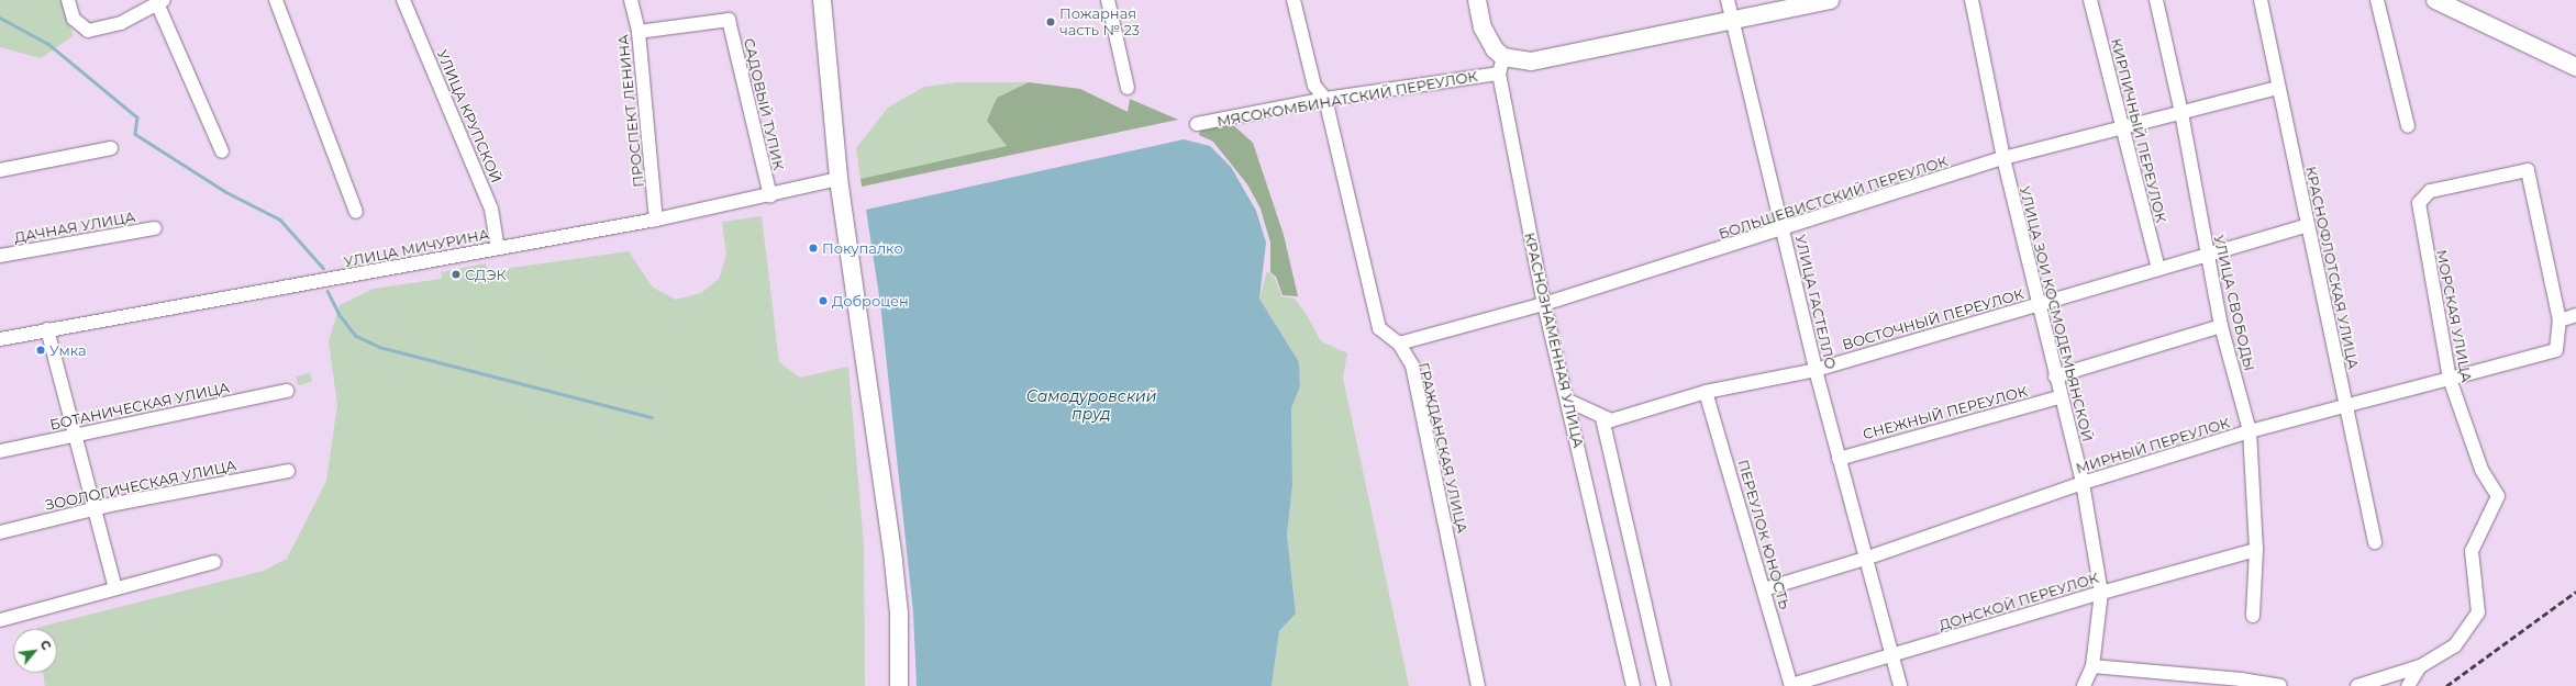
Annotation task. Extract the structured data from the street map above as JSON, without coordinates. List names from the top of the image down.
{
  "streets": {
    "main road": ["МЯСОКОМБИНАТСКИЙ ПЕРЕУЛОК", "КРАСНОЗНАМЁННАЯ УЛИЦА"],
    "street": [
      "САДОВЫЙ ТУПИК",
      "ПРОСПЕКТ ЛЕНИНА",
      "УЛИЦА КРУПСКОЙ",
      "КИРПИЧНЫЙ ПЕРЕУЛОК",
      "БОЛЬШЕВИСТСКИЙ ПЕРЕУЛОК",
      "ДАЧНАЯ УЛИЦА",
      "УЛИЦА МИЧУРИНА",
      "КРАСНОФЛОТСКАЯ УЛИЦА",
      "УЛИЦА ГАСТЕЛЛО",
      "УЛИЦА СВОБОДЫ",
      "УЛИЦА ЗОИ КОСМОДЕМЬЯНСКОЙ",
      "МОРСКАЯ УЛИЦА",
      "ВОСТОЧНЫЙ ПЕРЕУЛОК",
      "БОТАНИЧЕСКАЯ УЛИЦА",
      "СНЕЖНЫЙ ПЕРЕУЛОК",
      "МИРНЫЙ ПЕРЕУЛОК",
      "ГРАЖДАНСКАЯ УЛИЦА",
      "ЗООЛОГИЧЕСКАЯ УЛИЦА",
      "ПЕРЕУЛОК ЮНОСТЬ",
      "ДОНСКОЙ ПЕРЕУЛОК"
    ]
  },
  "crossings": [
    ["МЯСОКОМБИНАТСКИЙ ПЕРЕУЛОК", "УЛИЦА ГАСТЕЛЛО"],
    ["МЯСОКОМБИНАТСКИЙ ПЕРЕУЛОК", "КРАСНОЗНАМЁННАЯ УЛИЦА"],
    ["МЯСОКОМБИНАТСКИЙ ПЕРЕУЛОК", "ГРАЖДАНСКАЯ УЛИЦА"],
    ["САДОВЫЙ ТУПИК", "ПРОСПЕКТ ЛЕНИНА"],
    ["САДОВЫЙ ТУПИК", "УЛИЦА МИЧУРИНА"],
    ["ПРОСПЕКТ ЛЕНИНА", "УЛИЦА МИЧУРИНА"],
    ["УЛИЦА КРУПСКОЙ", "УЛИЦА МИЧУРИНА"],
    ["КИРПИЧНЫЙ ПЕРЕУЛОК", "БОЛЬШЕВИСТСКИЙ ПЕРЕУЛОК"],
    ["КИРПИЧНЫЙ ПЕРЕУЛОК", "ВОСТОЧНЫЙ ПЕРЕУЛОК"],
    ["БОЛЬШЕВИСТСКИЙ ПЕРЕУЛОК", "КРАСНОФЛОТСКАЯ УЛИЦА"],
    ["БОЛЬШЕВИСТСКИЙ ПЕРЕУЛОК", "УЛИЦА ГАСТЕЛЛО"],
    ["БОЛЬШЕВИСТСКИЙ ПЕРЕУЛОК", "УЛИЦА СВОБОДЫ"],
    ["БОЛЬШЕВИСТСКИЙ ПЕРЕУЛОК", "УЛИЦА ЗОИ КОСМОДЕМЬЯНСКОЙ"],
    ["БОЛЬШЕВИСТСКИЙ ПЕРЕУЛОК", "КРАСНОЗНАМЁННАЯ УЛИЦА"],
    ["БОЛЬШЕВИСТСКИЙ ПЕРЕУЛОК", "ГРАЖДАНСКАЯ УЛИЦА"],
    ["КРАСНОФЛОТСКАЯ УЛИЦА", "ВОСТОЧНЫЙ ПЕРЕУЛОК"],
    ["КРАСНОФЛОТСКАЯ УЛИЦА", "МИРНЫЙ ПЕРЕУЛОК"],
    ["УЛИЦА ГАСТЕЛЛО", "ВОСТОЧНЫЙ ПЕРЕУЛОК"],
    ["УЛИЦА ГАСТЕЛЛО", "СНЕЖНЫЙ ПЕРЕУЛОК"],
    ["УЛИЦА ГАСТЕЛЛО", "МИРНЫЙ ПЕРЕУЛОК"],
    ["УЛИЦА ГАСТЕЛЛО", "ДОНСКОЙ ПЕРЕУЛОК"],
    ["УЛИЦА СВОБОДЫ", "ВОСТОЧНЫЙ ПЕРЕУЛОК"],
    ["УЛИЦА СВОБОДЫ", "МИРНЫЙ ПЕРЕУЛОК"],
    ["УЛИЦА СВОБОДЫ", "ДОНСКОЙ ПЕРЕУЛОК"],
    ["УЛИЦА ЗОИ КОСМОДЕМЬЯНСКОЙ", "ВОСТОЧНЫЙ ПЕРЕУЛОК"],
    ["УЛИЦА ЗОИ КОСМОДЕМЬЯНСКОЙ", "СНЕЖНЫЙ ПЕРЕУЛОК"],
    ["УЛИЦА ЗОИ КОСМОДЕМЬЯНСКОЙ", "МИРНЫЙ ПЕРЕУЛОК"],
    ["УЛИЦА ЗОИ КОСМОДЕМЬЯНСКОЙ", "ДОНСКОЙ ПЕРЕУЛОК"],
    ["МОРСКАЯ УЛИЦА", "МИРНЫЙ ПЕРЕУЛОК"],
    ["ВОСТОЧНЫЙ ПЕРЕУЛОК", "КРАСНОЗНАМЁННАЯ УЛИЦА"],
    ["ВОСТОЧНЫЙ ПЕРЕУЛОК", "ПЕРЕУЛОК ЮНОСТЬ"],
    ["МИРНЫЙ ПЕРЕУЛОК", "ПЕРЕУЛОК ЮНОСТЬ"],
    ["ПЕРЕУЛОК ЮНОСТЬ", "ДОНСКОЙ ПЕРЕУЛОК"]
  ],
  "water": ["Самодуровский пруд"],
  "places": [
    "Пожарная часть № 23",
    "Покупалко",
    "СДЭК",
    "Доброцен",
    "Умка"
  ],
  "north": "top right"
}
